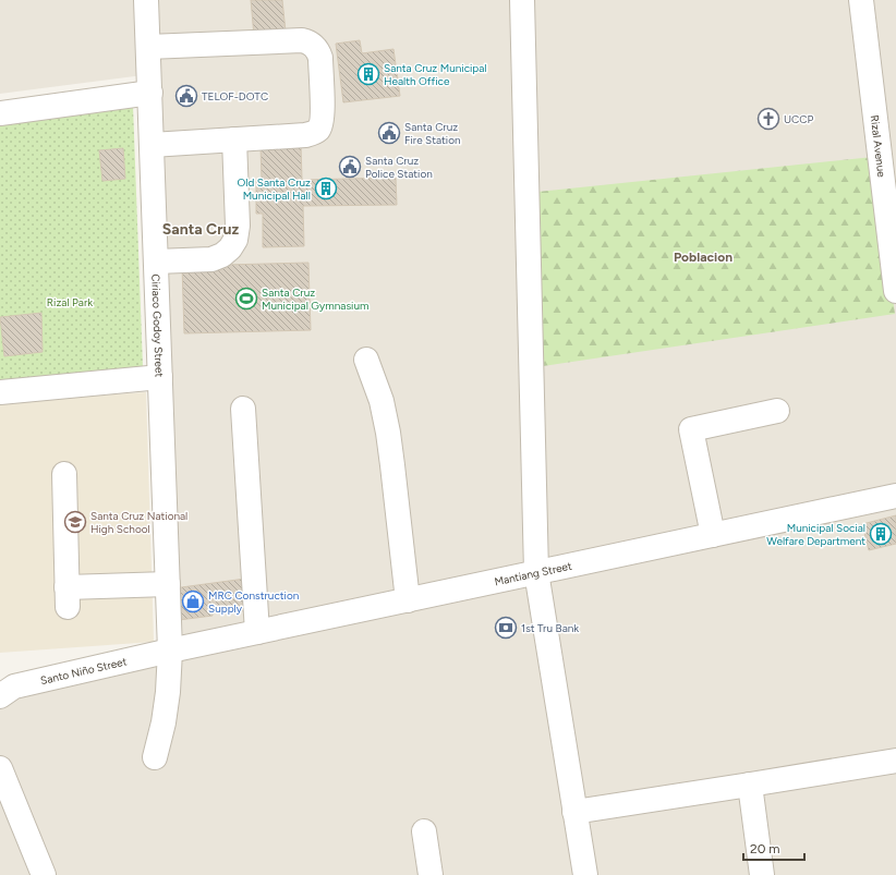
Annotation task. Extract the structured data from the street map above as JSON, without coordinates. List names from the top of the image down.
{
  "streets": {
    "street": [
      "Rizal Avenue",
      "Ciriaco Godoy Street",
      "Mantiang Street",
      "Santo Niño Street"
    ]
  },
  "crossings": [
    ["Ciriaco Godoy Street", "Mantiang Street"],
    ["Ciriaco Godoy Street", "Santo Niño Street"],
    ["Mantiang Street", "Santo Niño Street"]
  ],
  "districts": ["Santa Cruz", "Poblacion"],
  "parks": ["Rizal Park"],
  "places": {
    "building": ["Santa Cruz Municipal Health Office", "Old Santa Cruz Municipal Hall", "Municipal Social Welfare Department"],
    "public building": ["TELOF-DOTC", "Santa Cruz Fire Station", "Santa Cruz Police Station"],
    "church": ["UCCP"],
    "sports": ["Santa Cruz Municipal Gymnasium"],
    "school or university": ["Santa Cruz National High School"],
    "shop": ["MRC Construction Supply"],
    "bank": ["1st Tru Bank"]
  },
  "scale_bar": "20 m"
}
